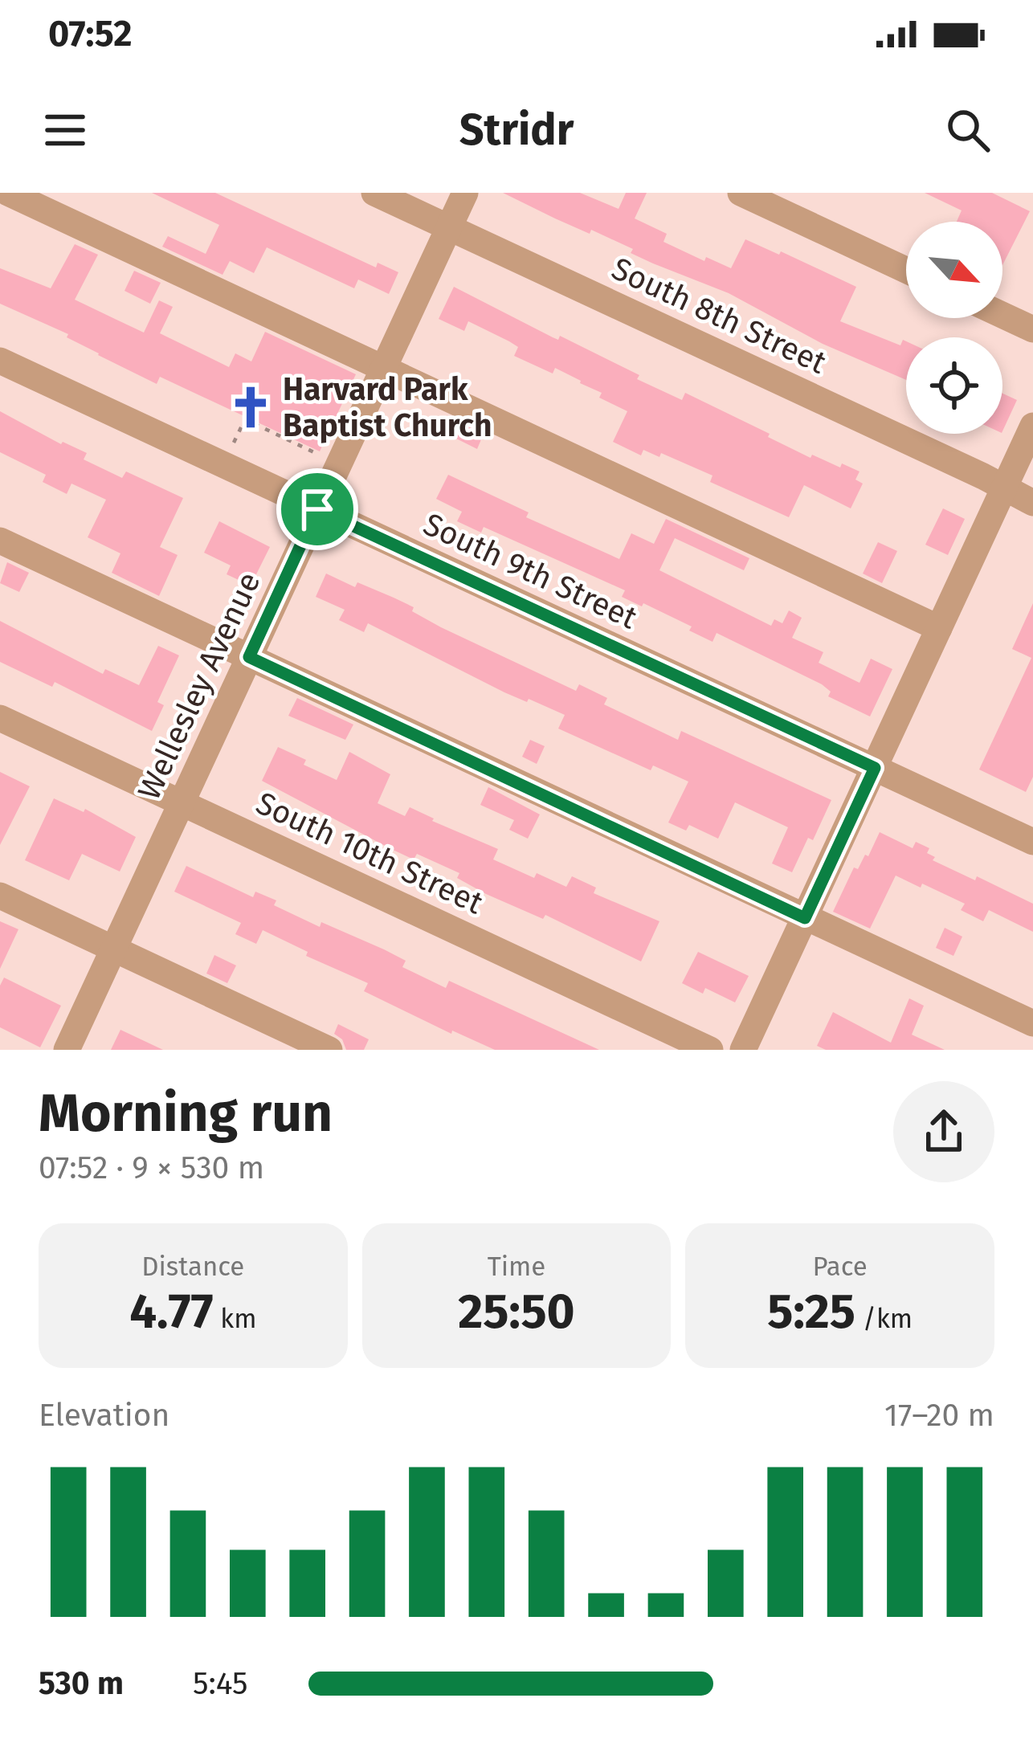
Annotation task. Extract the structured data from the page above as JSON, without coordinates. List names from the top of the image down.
{
  "streets": {
    "street": [
      "South 8th Street",
      "South 9th Street",
      "Wellesley Avenue",
      "South 10th Street"
    ]
  },
  "crossings": [
    ["South 8th Street", "Wellesley Avenue"],
    ["South 9th Street", "Wellesley Avenue"],
    ["Wellesley Avenue", "South 10th Street"]
  ],
  "places": {
    "church": ["Harvard Park Baptist Church"]
  },
  "north": "bottom right",
  "page": {
    "status": "07:52",
    "header": "Stridr",
    "heading": ["Morning run", "07:52 · 9 × 530 m"],
    "stats": [
      ["Distance", "4.77 km"],
      ["Time", "25:50"],
      ["Pace", "5:25 /km"]
    ],
    "chart": ["Elevation", "17–20 m"],
    "list": [
      {
        "name": "530 m",
        "note": "5:45"
      }
    ]
  }
}
